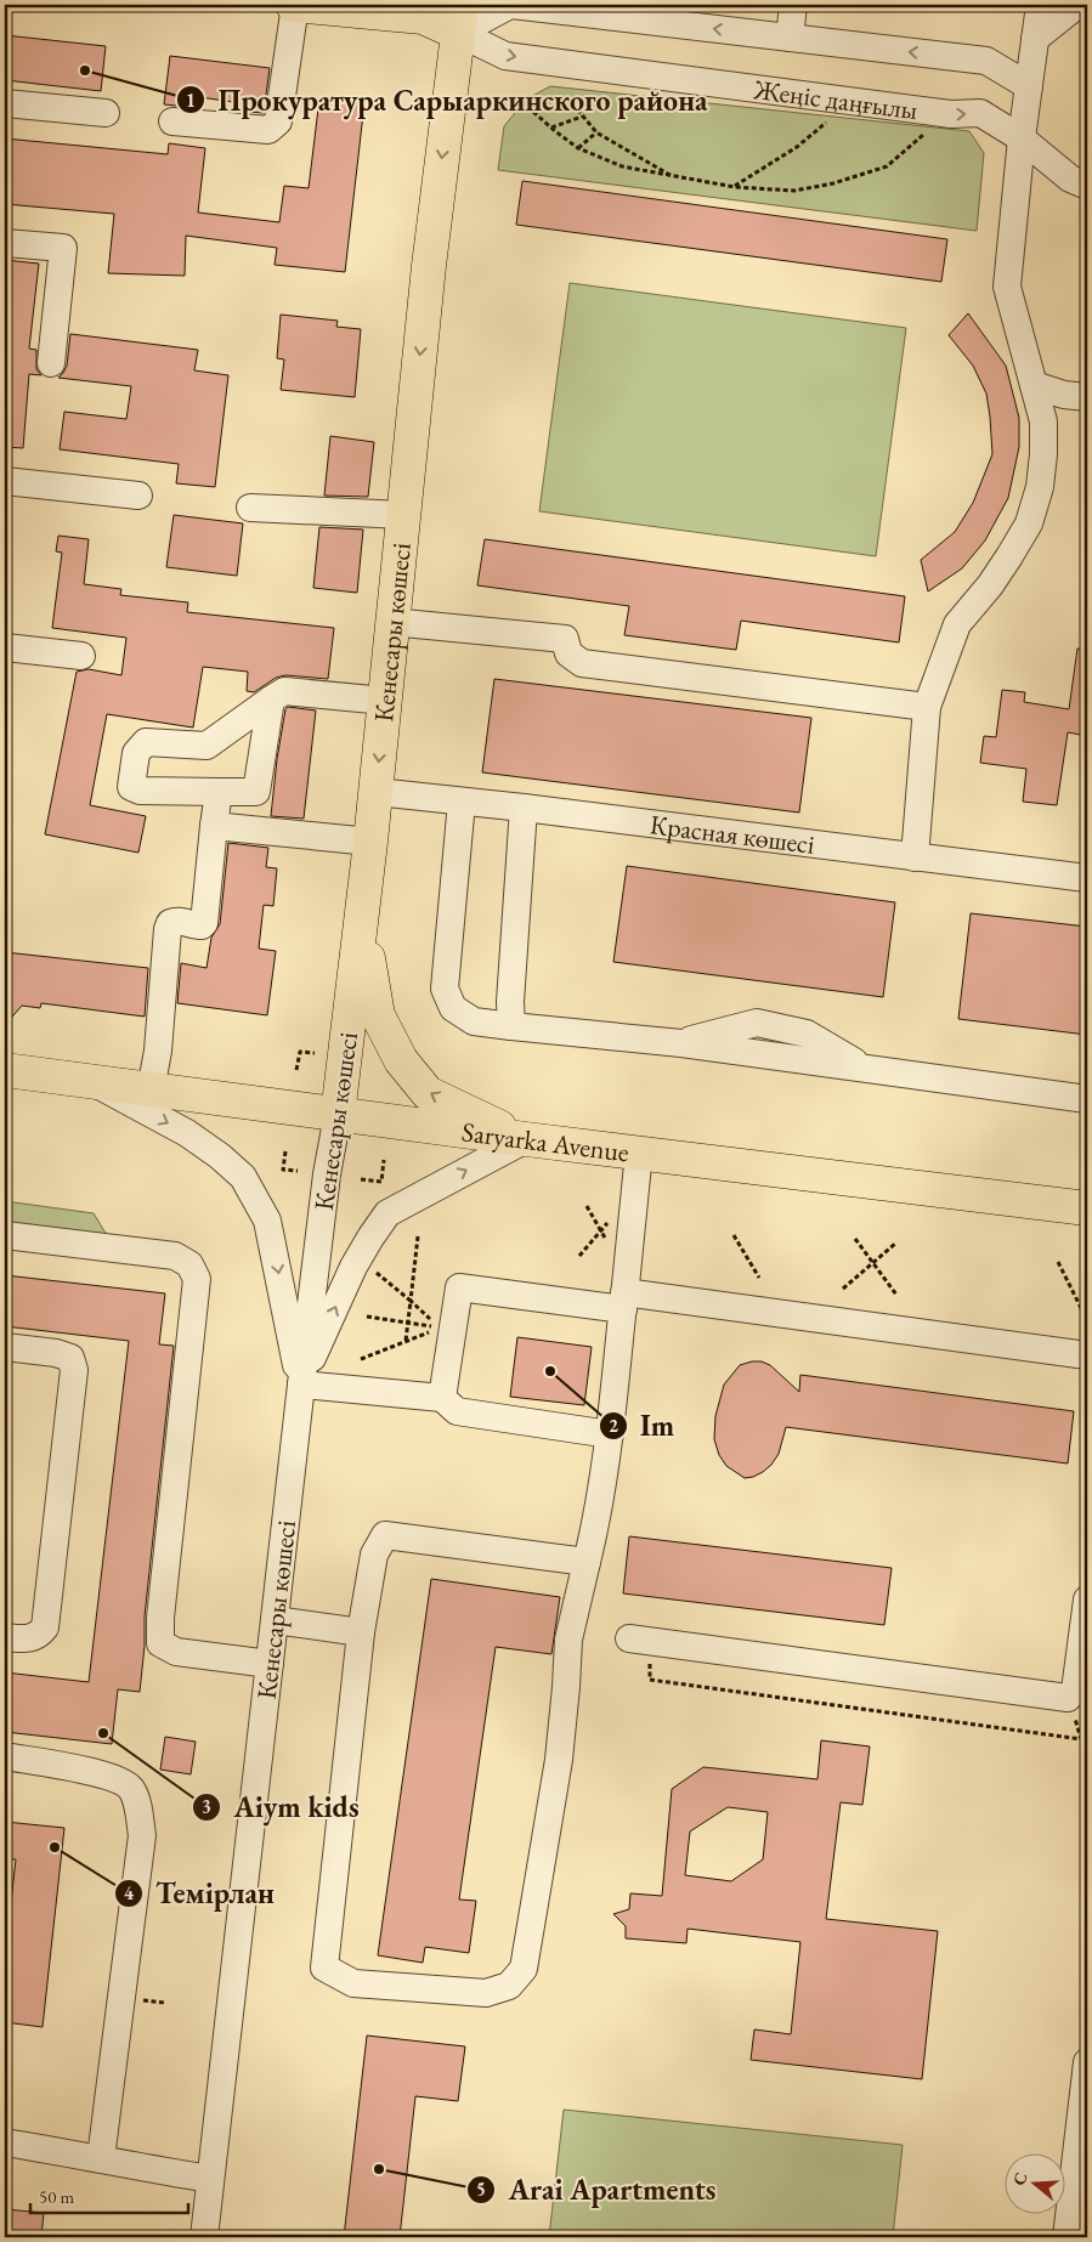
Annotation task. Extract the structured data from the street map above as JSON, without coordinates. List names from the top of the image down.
{
  "streets": {
    "main road": ["Жеңіс даңғылы", "Кенесары көшесі", "Saryarka Avenue"],
    "street": ["Красная көшесі"]
  },
  "crossings": [
    ["Жеңіс даңғылы", "Кенесары көшесі"],
    ["Кенесары көшесі", "Красная көшесі"],
    ["Кенесары көшесі", "Saryarka Avenue"]
  ],
  "places": [
    "Прокуратура Сарыаркинского района",
    "Im",
    "Aiym kids",
    "Темірлан",
    "Arai Apartments"
  ],
  "scale_bar": "50 m",
  "north": "left"
}
